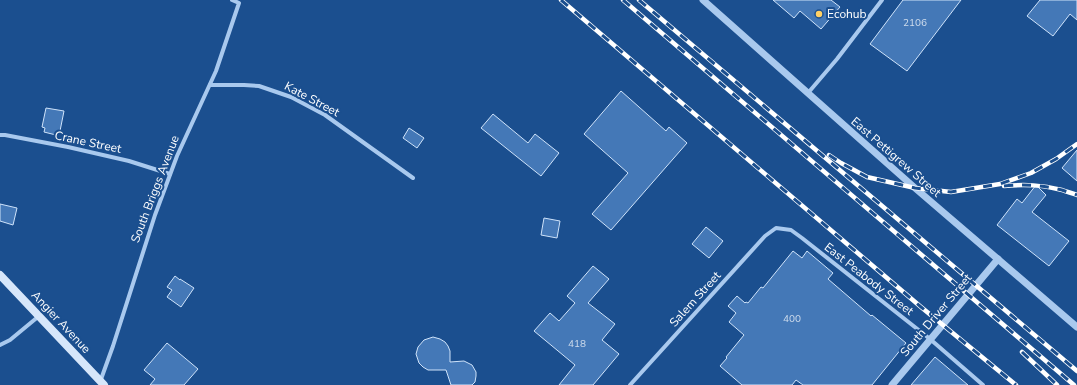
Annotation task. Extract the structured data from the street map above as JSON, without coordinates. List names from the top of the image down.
{
  "streets": {
    "main road": ["Angier Avenue"],
    "street": [
      "Kate Street",
      "Crane Street",
      "East Pettigrew Street",
      "South Briggs Avenue",
      "East Peabody Street",
      "Salem Street",
      "South Driver Street"
    ]
  },
  "crossings": [
    ["Kate Street", "South Briggs Avenue"],
    ["Crane Street", "South Briggs Avenue"],
    ["East Pettigrew Street", "South Driver Street"],
    ["South Briggs Avenue", "Angier Avenue"],
    ["East Peabody Street", "Salem Street"],
    ["East Peabody Street", "South Driver Street"]
  ],
  "places": ["Ecohub"],
  "house_numbers": ["2106", "400", "418"]
}
